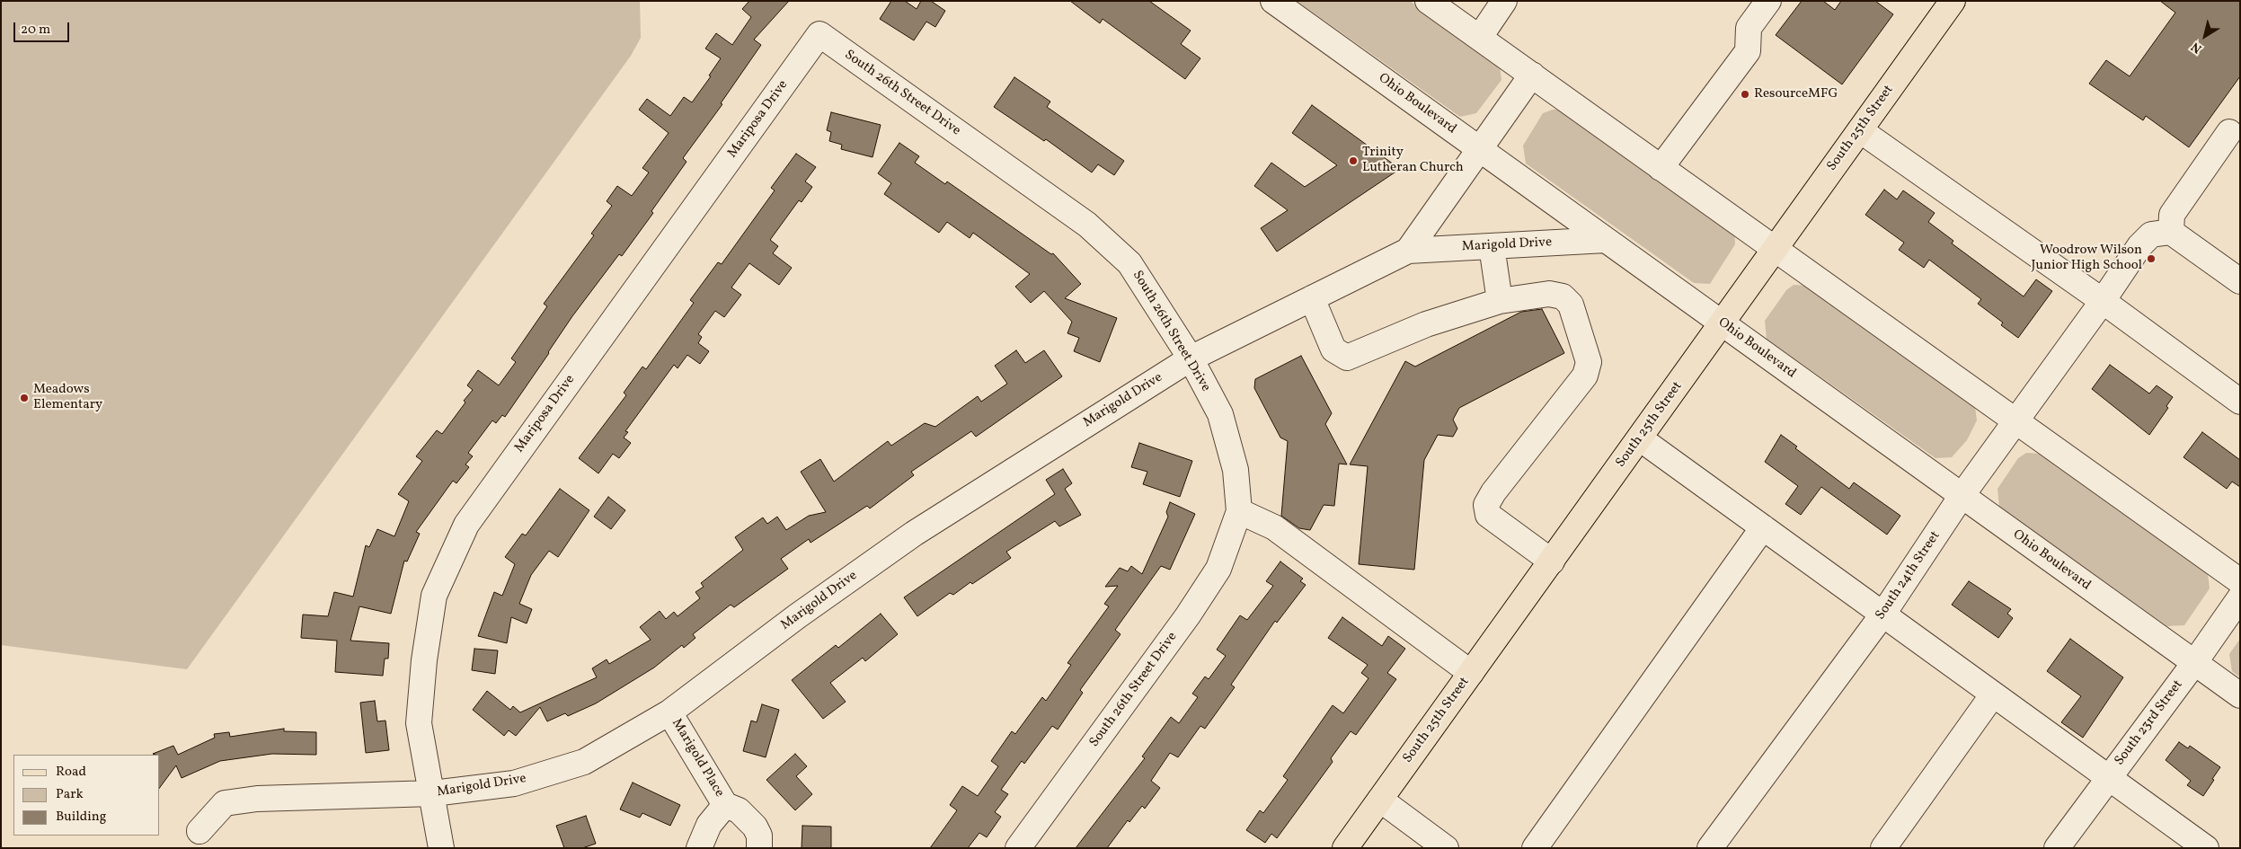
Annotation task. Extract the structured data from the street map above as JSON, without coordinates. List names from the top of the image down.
{
  "streets": {
    "main road": ["South 25th Street"],
    "street": [
      "South 26th Street Drive",
      "Ohio Boulevard",
      "Mariposa Drive",
      "Marigold Drive",
      "South 24th Street",
      "South 23rd Street",
      "Marigold Place"
    ]
  },
  "crossings": [
    ["South 26th Street Drive", "Mariposa Drive"],
    ["South 26th Street Drive", "Marigold Drive"],
    ["Ohio Boulevard", "South 25th Street"],
    ["Ohio Boulevard", "Marigold Drive"],
    ["Ohio Boulevard", "South 24th Street"],
    ["Ohio Boulevard", "South 23rd Street"],
    ["Mariposa Drive", "Marigold Drive"],
    ["Marigold Drive", "Marigold Place"]
  ],
  "places": [
    "ResourceMFG",
    "Trinity Lutheran Church",
    "Woodrow Wilson Junior High School",
    "Meadows Elementary"
  ],
  "legend": ["Road", "Park", "Building"],
  "scale_bar": "20 m",
  "north": "bottom left"
}
